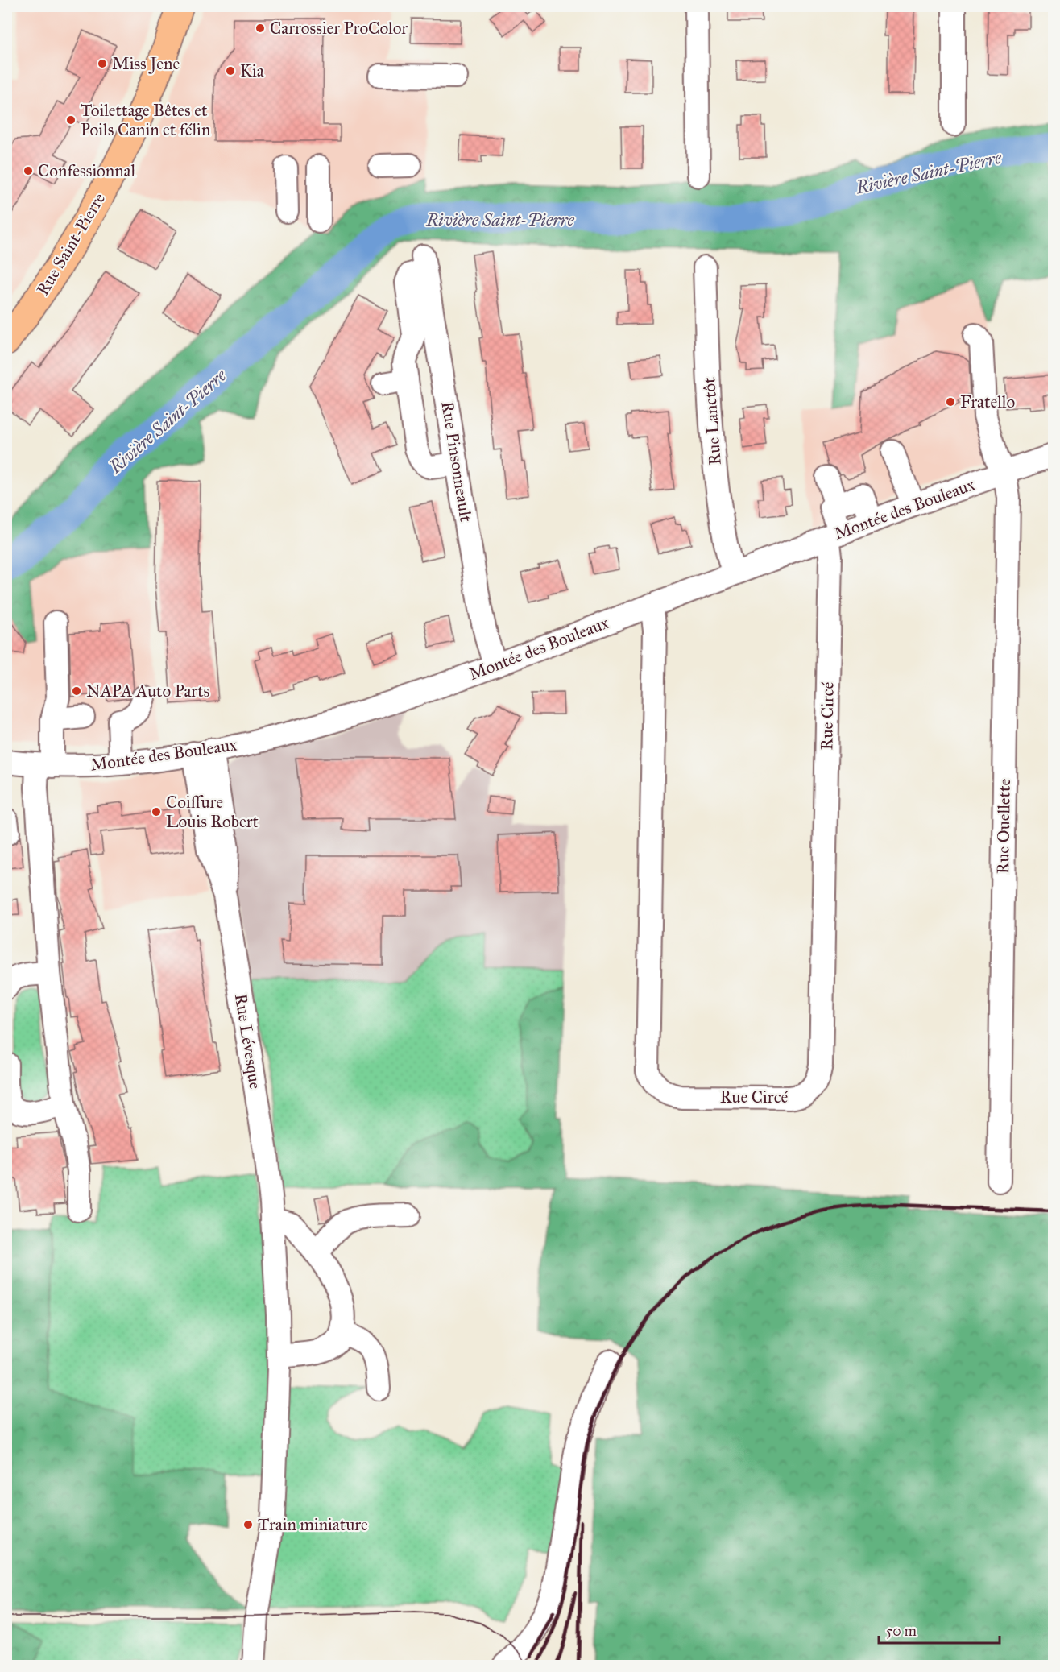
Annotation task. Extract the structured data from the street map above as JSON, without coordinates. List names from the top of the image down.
{
  "streets": {
    "main road": ["Rue Saint-Pierre"],
    "street": [
      "Rue Lanctôt",
      "Rue Pinsonneault",
      "Montée des Bouleaux",
      "Rue Circé",
      "Rue Ouellette",
      "Rue Lévesque"
    ]
  },
  "crossings": [
    ["Rue Lanctôt", "Montée des Bouleaux"],
    ["Rue Pinsonneault", "Montée des Bouleaux"],
    ["Montée des Bouleaux", "Rue Circé"],
    ["Montée des Bouleaux", "Rue Ouellette"],
    ["Montée des Bouleaux", "Rue Lévesque"]
  ],
  "water": ["Rivière Saint-Pierre"],
  "places": [
    "Carrossier ProColor",
    "Miss Jene",
    "Kia",
    "Toilettage Bêtes et Poils Canin et félin",
    "Confessionnal",
    "Fratello",
    "NAPA Auto Parts",
    "Coiffure Louis Robert",
    "Train miniature"
  ],
  "scale_bar": "50 m"
}
